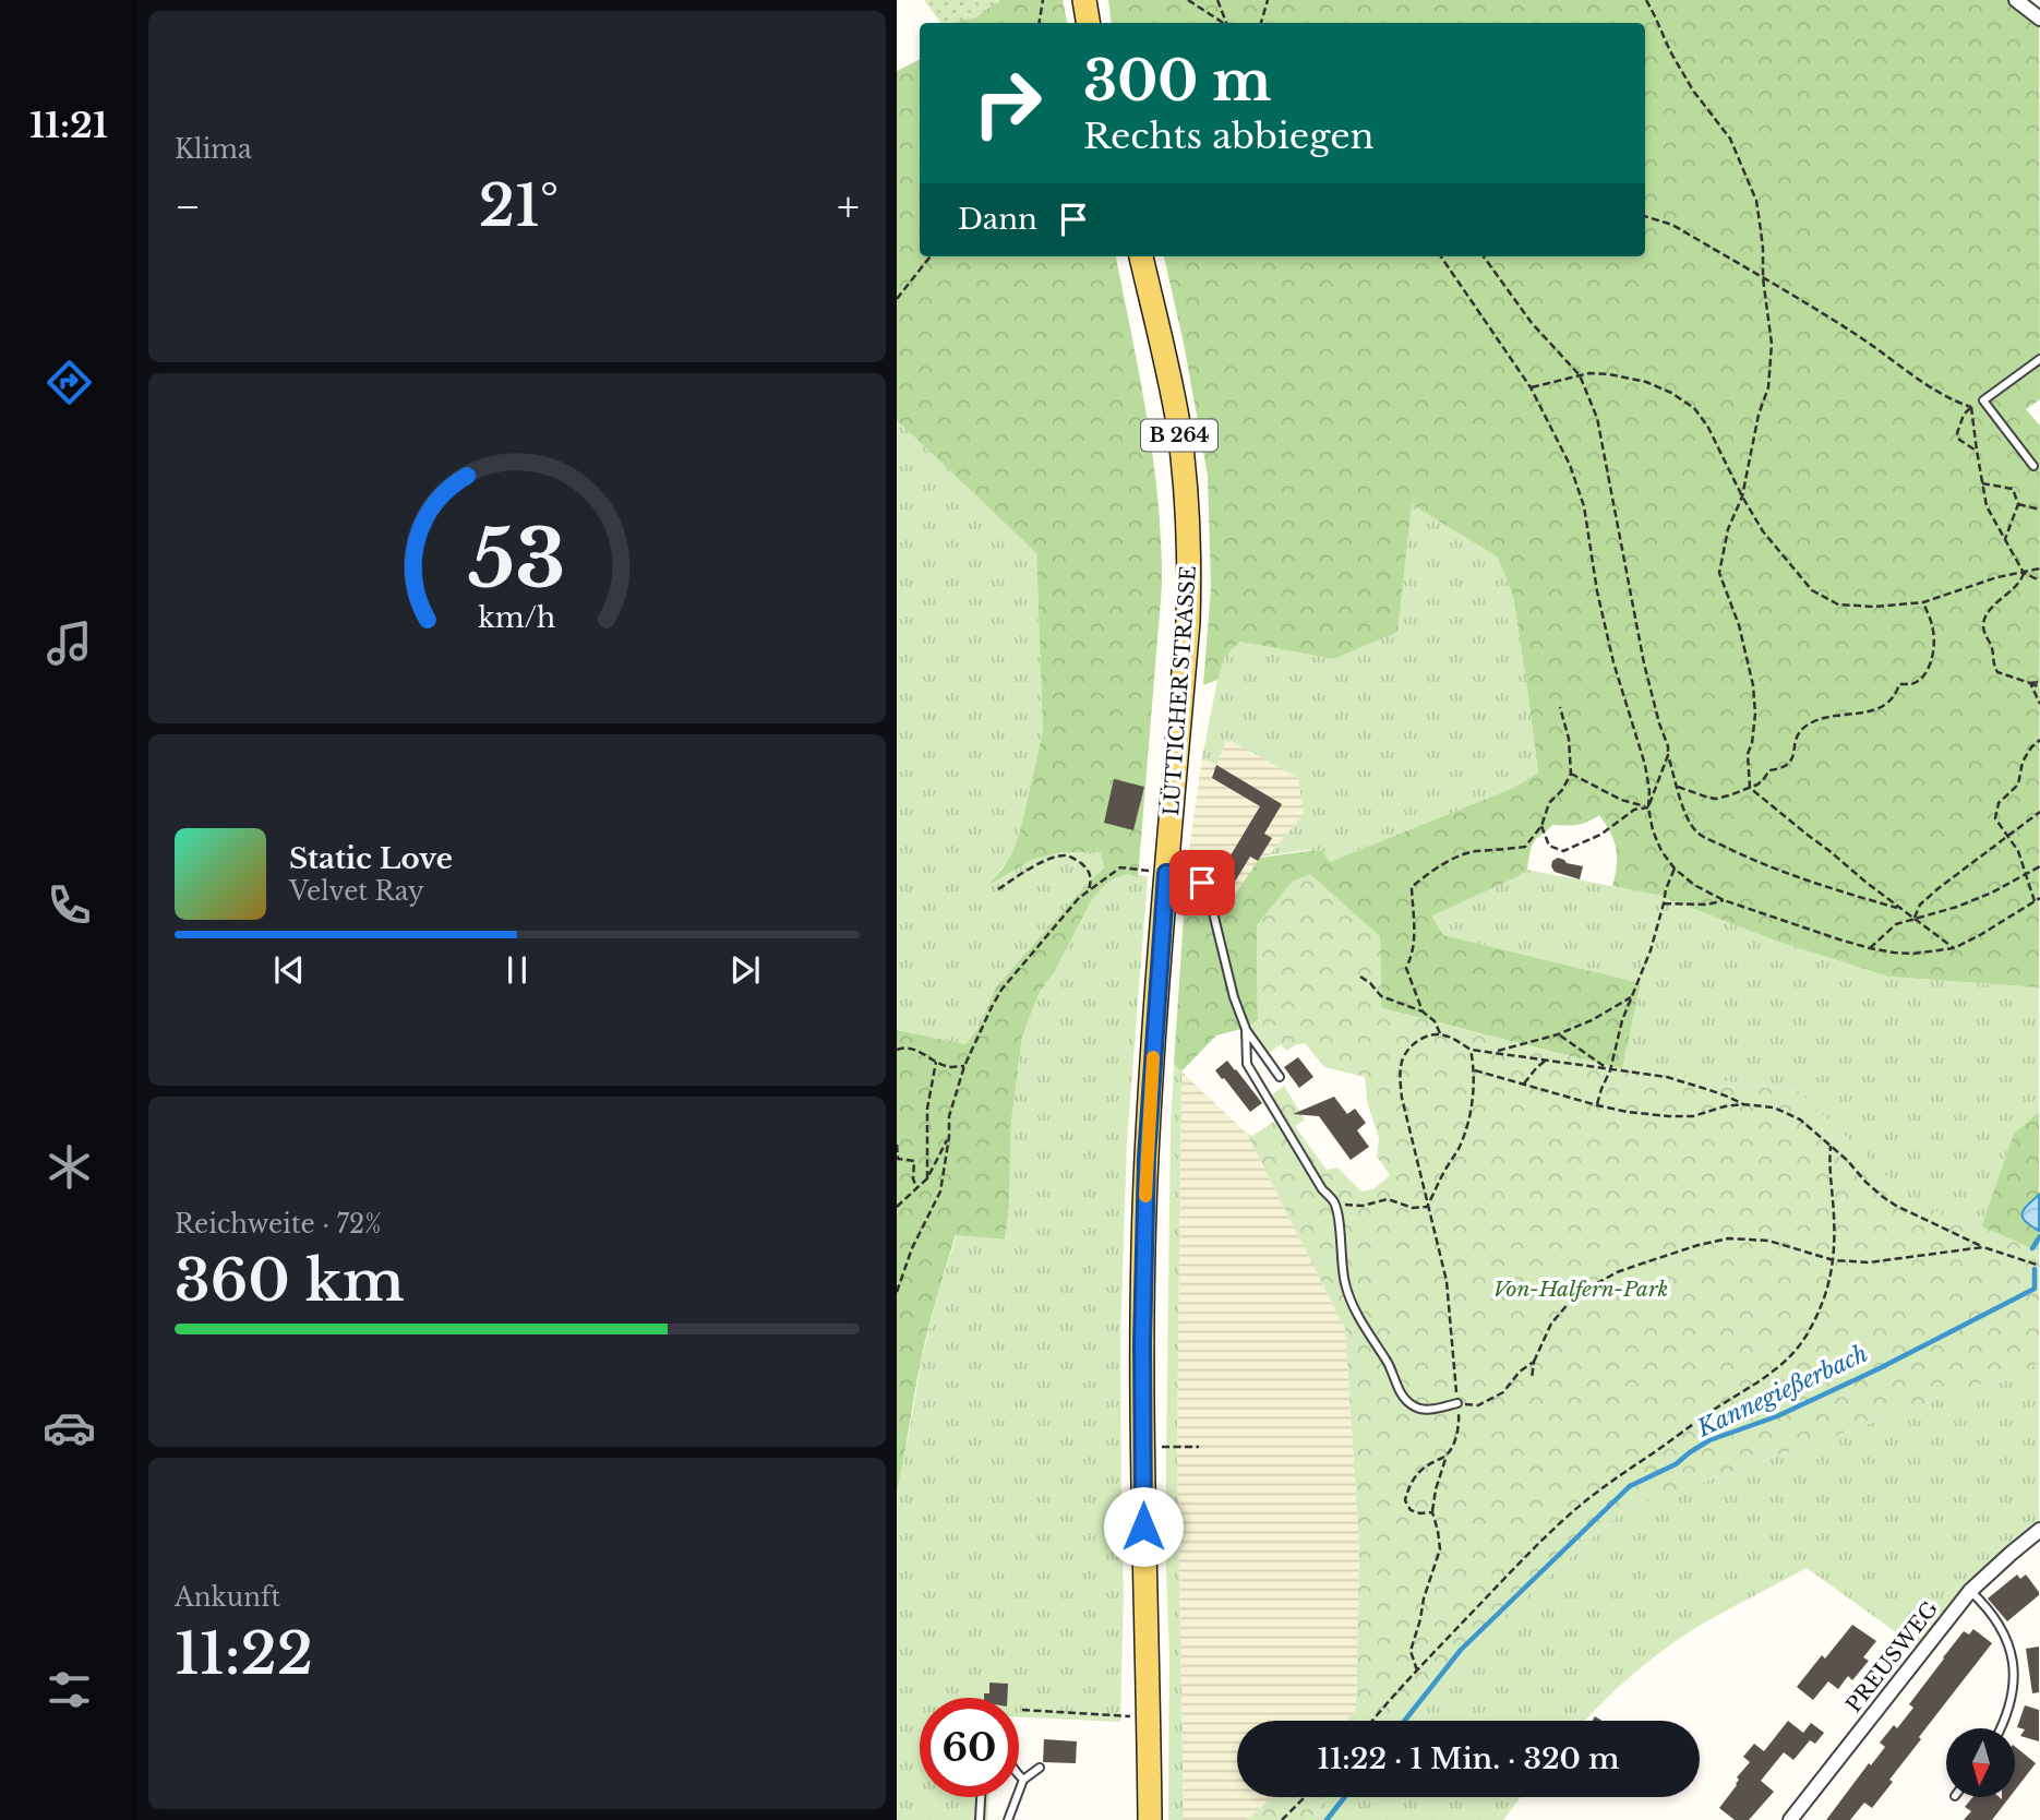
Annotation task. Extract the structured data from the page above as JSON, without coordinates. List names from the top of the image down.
{
  "streets": {
    "main road": ["B 264", "LÜTTICHER STRASSE"],
    "street": ["PREUSWEG"]
  },
  "water": ["Kannegießerbach"],
  "parks": ["Von-Halfern-Park"],
  "north": "bottom",
  "page": {
    "tabs": "11:21",
    "tile": [
      "Klima",
      ["Reichweite · 72%", "360 km"],
      ["Ankunft", "11:22"]
    ],
    "turn": ["300 m", "Rechts abbiegen"],
    "heat": ["−", "21°", "+"],
    "then": "Dann",
    "song": ["Static Love", "Velvet Ray"],
    "limit": "60",
    "trip": "11:22 · 1 Min. · 320 m",
    "gauge": ["53", "km/h"]
  }
}
